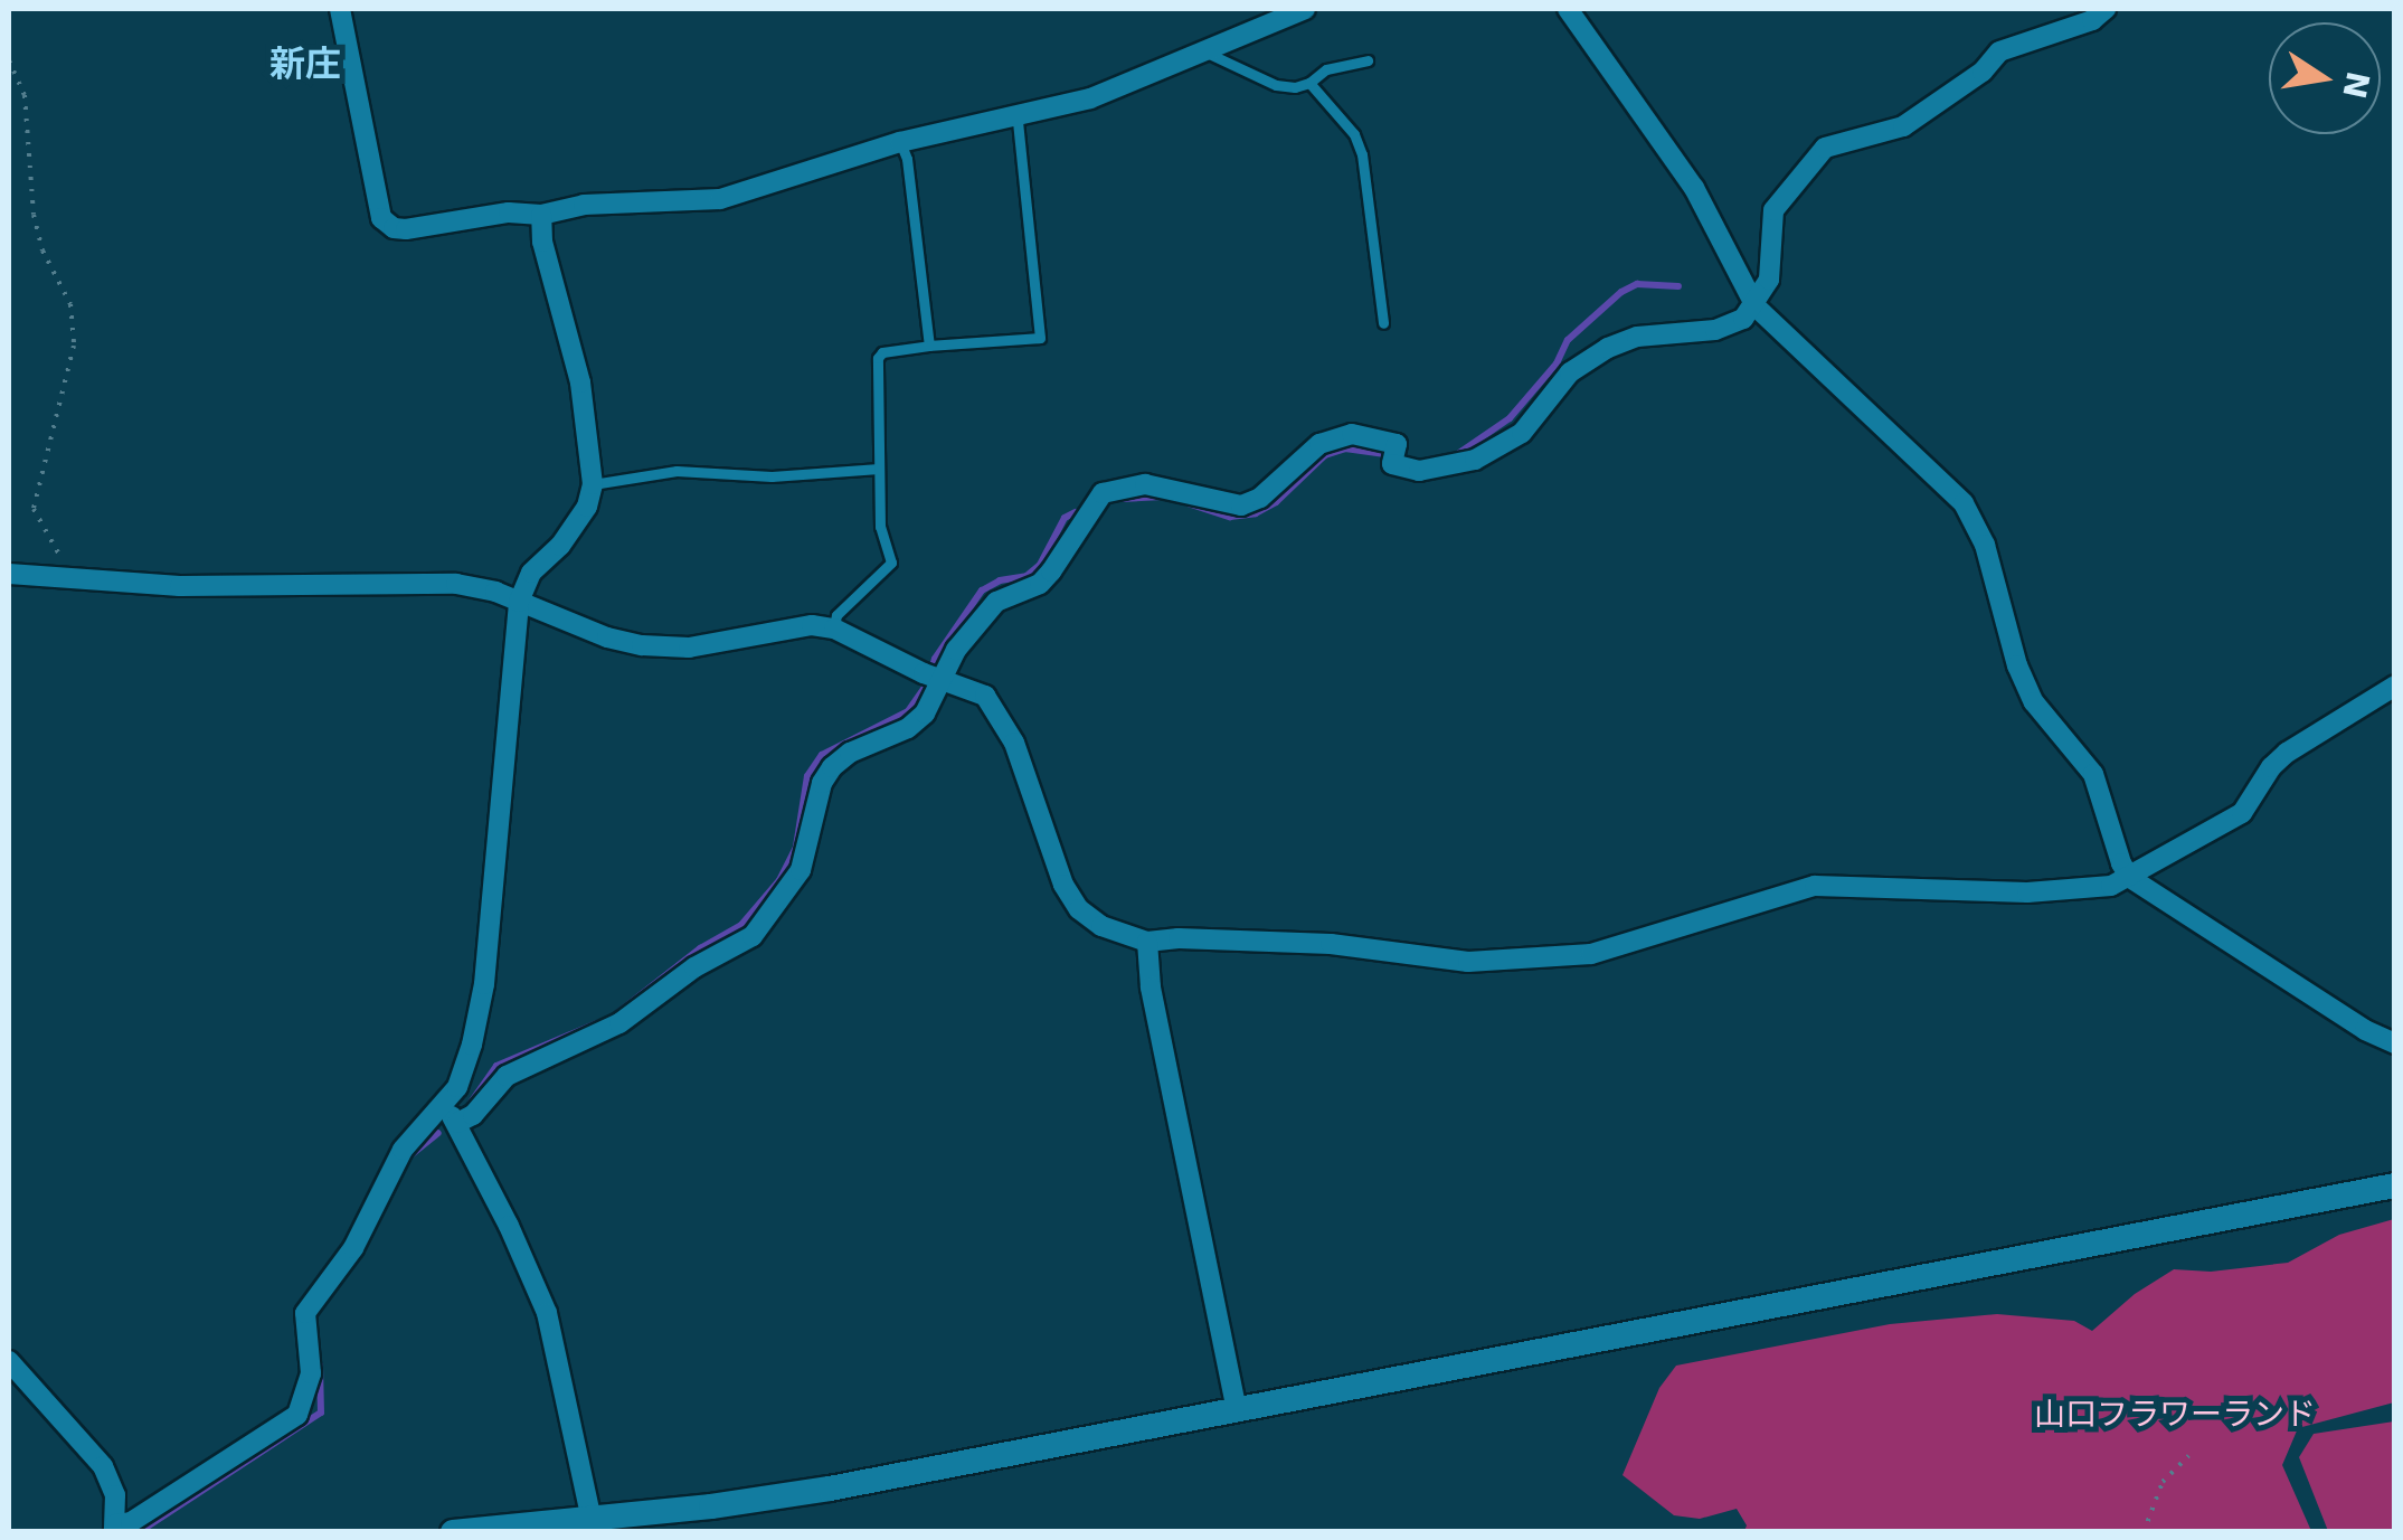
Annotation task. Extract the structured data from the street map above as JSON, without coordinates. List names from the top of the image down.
{
  "districts": ["新庄"],
  "parks": ["山口フラワーランド"],
  "north": "right"
}
